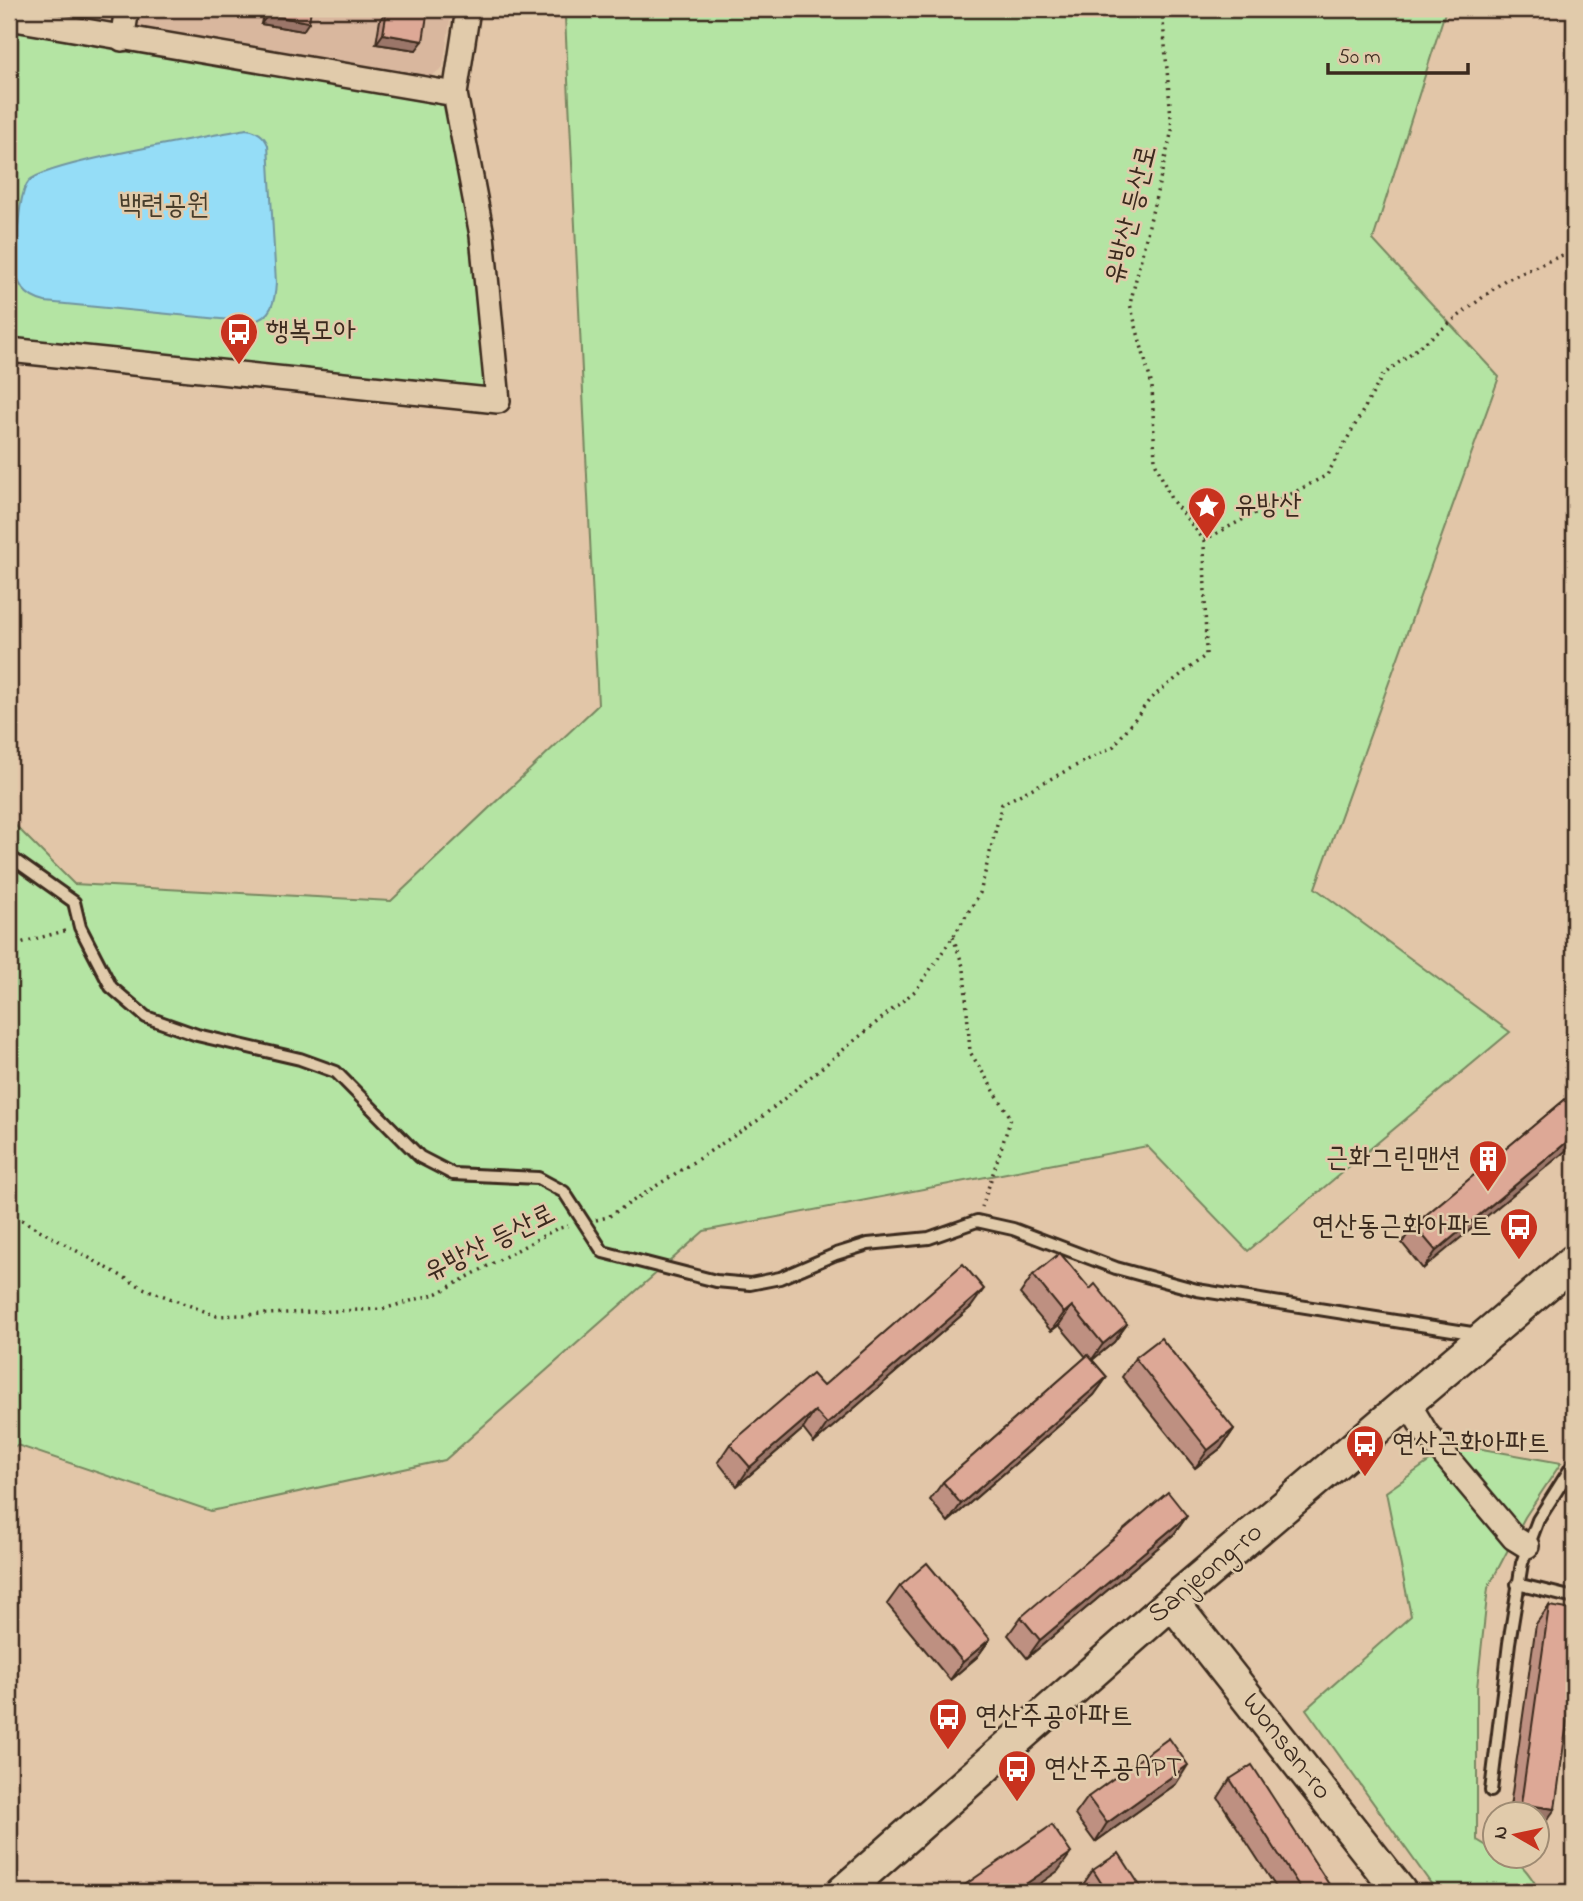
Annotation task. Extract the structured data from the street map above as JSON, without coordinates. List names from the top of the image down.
{
  "streets": {
    "street": ["Sanjeong-ro", "Wonsan-ro"],
    "path": ["유방산 등산로"]
  },
  "crossings": [
    ["Sanjeong-ro", "Wonsan-ro"]
  ],
  "parks": ["백련공원"],
  "places": {
    "bus stop": [
      "행복모아",
      "연산동근화아파트",
      "연산근화아파트",
      "연산주공아파트",
      "연산주공APT"
    ],
    "place": ["유방산"],
    "building": ["근화그린맨션"]
  },
  "scale_bar": "50 m",
  "north": "left"
}
